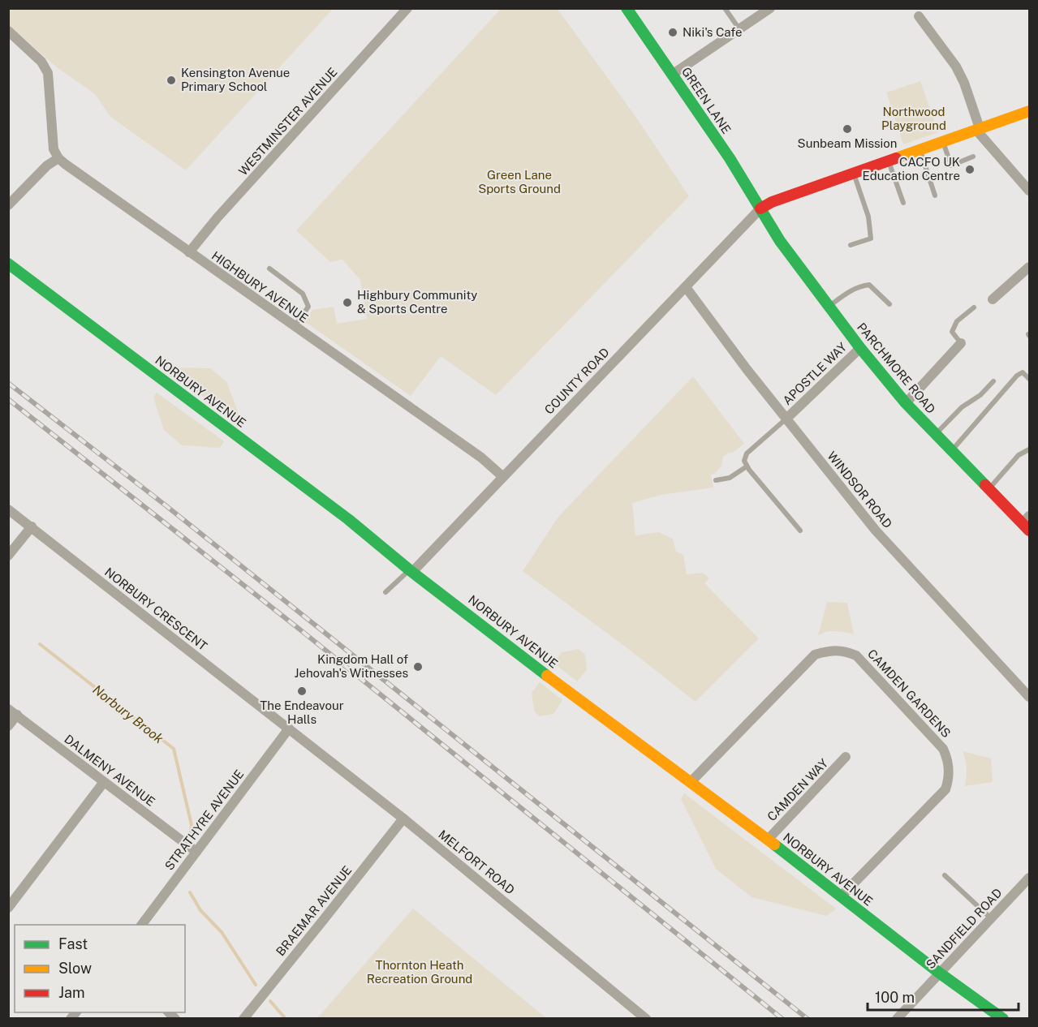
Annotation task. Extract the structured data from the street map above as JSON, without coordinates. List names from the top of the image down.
{
  "streets": {
    "street": [
      "GREEN LANE",
      "WESTMINSTER AVENUE",
      "HIGHBURY AVENUE",
      "PARCHMORE ROAD",
      "APOSTLE WAY",
      "COUNTY ROAD",
      "NORBURY AVENUE",
      "WINDSOR ROAD",
      "NORBURY CRESCENT",
      "CAMDEN GARDENS",
      "DALMENY AVENUE",
      "CAMDEN WAY",
      "STRATHYRE AVENUE",
      "MELFORT ROAD",
      "BRAEMAR AVENUE",
      "SANDFIELD ROAD"
    ]
  },
  "crossings": [
    ["GREEN LANE", "PARCHMORE ROAD"],
    ["GREEN LANE", "COUNTY ROAD"],
    ["WESTMINSTER AVENUE", "HIGHBURY AVENUE"],
    ["HIGHBURY AVENUE", "COUNTY ROAD"],
    ["PARCHMORE ROAD", "APOSTLE WAY"],
    ["PARCHMORE ROAD", "COUNTY ROAD"],
    ["APOSTLE WAY", "WINDSOR ROAD"],
    ["COUNTY ROAD", "NORBURY AVENUE"],
    ["COUNTY ROAD", "WINDSOR ROAD"],
    ["NORBURY AVENUE", "CAMDEN GARDENS"],
    ["NORBURY AVENUE", "CAMDEN WAY"],
    ["NORBURY AVENUE", "SANDFIELD ROAD"],
    ["NORBURY CRESCENT", "STRATHYRE AVENUE"],
    ["NORBURY CRESCENT", "MELFORT ROAD"],
    ["DALMENY AVENUE", "STRATHYRE AVENUE"],
    ["STRATHYRE AVENUE", "MELFORT ROAD"],
    ["MELFORT ROAD", "BRAEMAR AVENUE"]
  ],
  "water": ["Norbury Brook"],
  "parks": ["Northwood Playground", "Green Lane Sports Ground", "Thornton Heath Recreation Ground"],
  "places": [
    "Niki's Cafe",
    "Kensington Avenue Primary School",
    "Sunbeam Mission",
    "CACFO UK Education Centre",
    "Highbury Community & Sports Centre",
    "Kingdom Hall of Jehovah's Witnesses",
    "The Endeavour Halls"
  ],
  "legend": ["Fast", "Slow", "Jam"],
  "scale_bar": "100 m"
}
